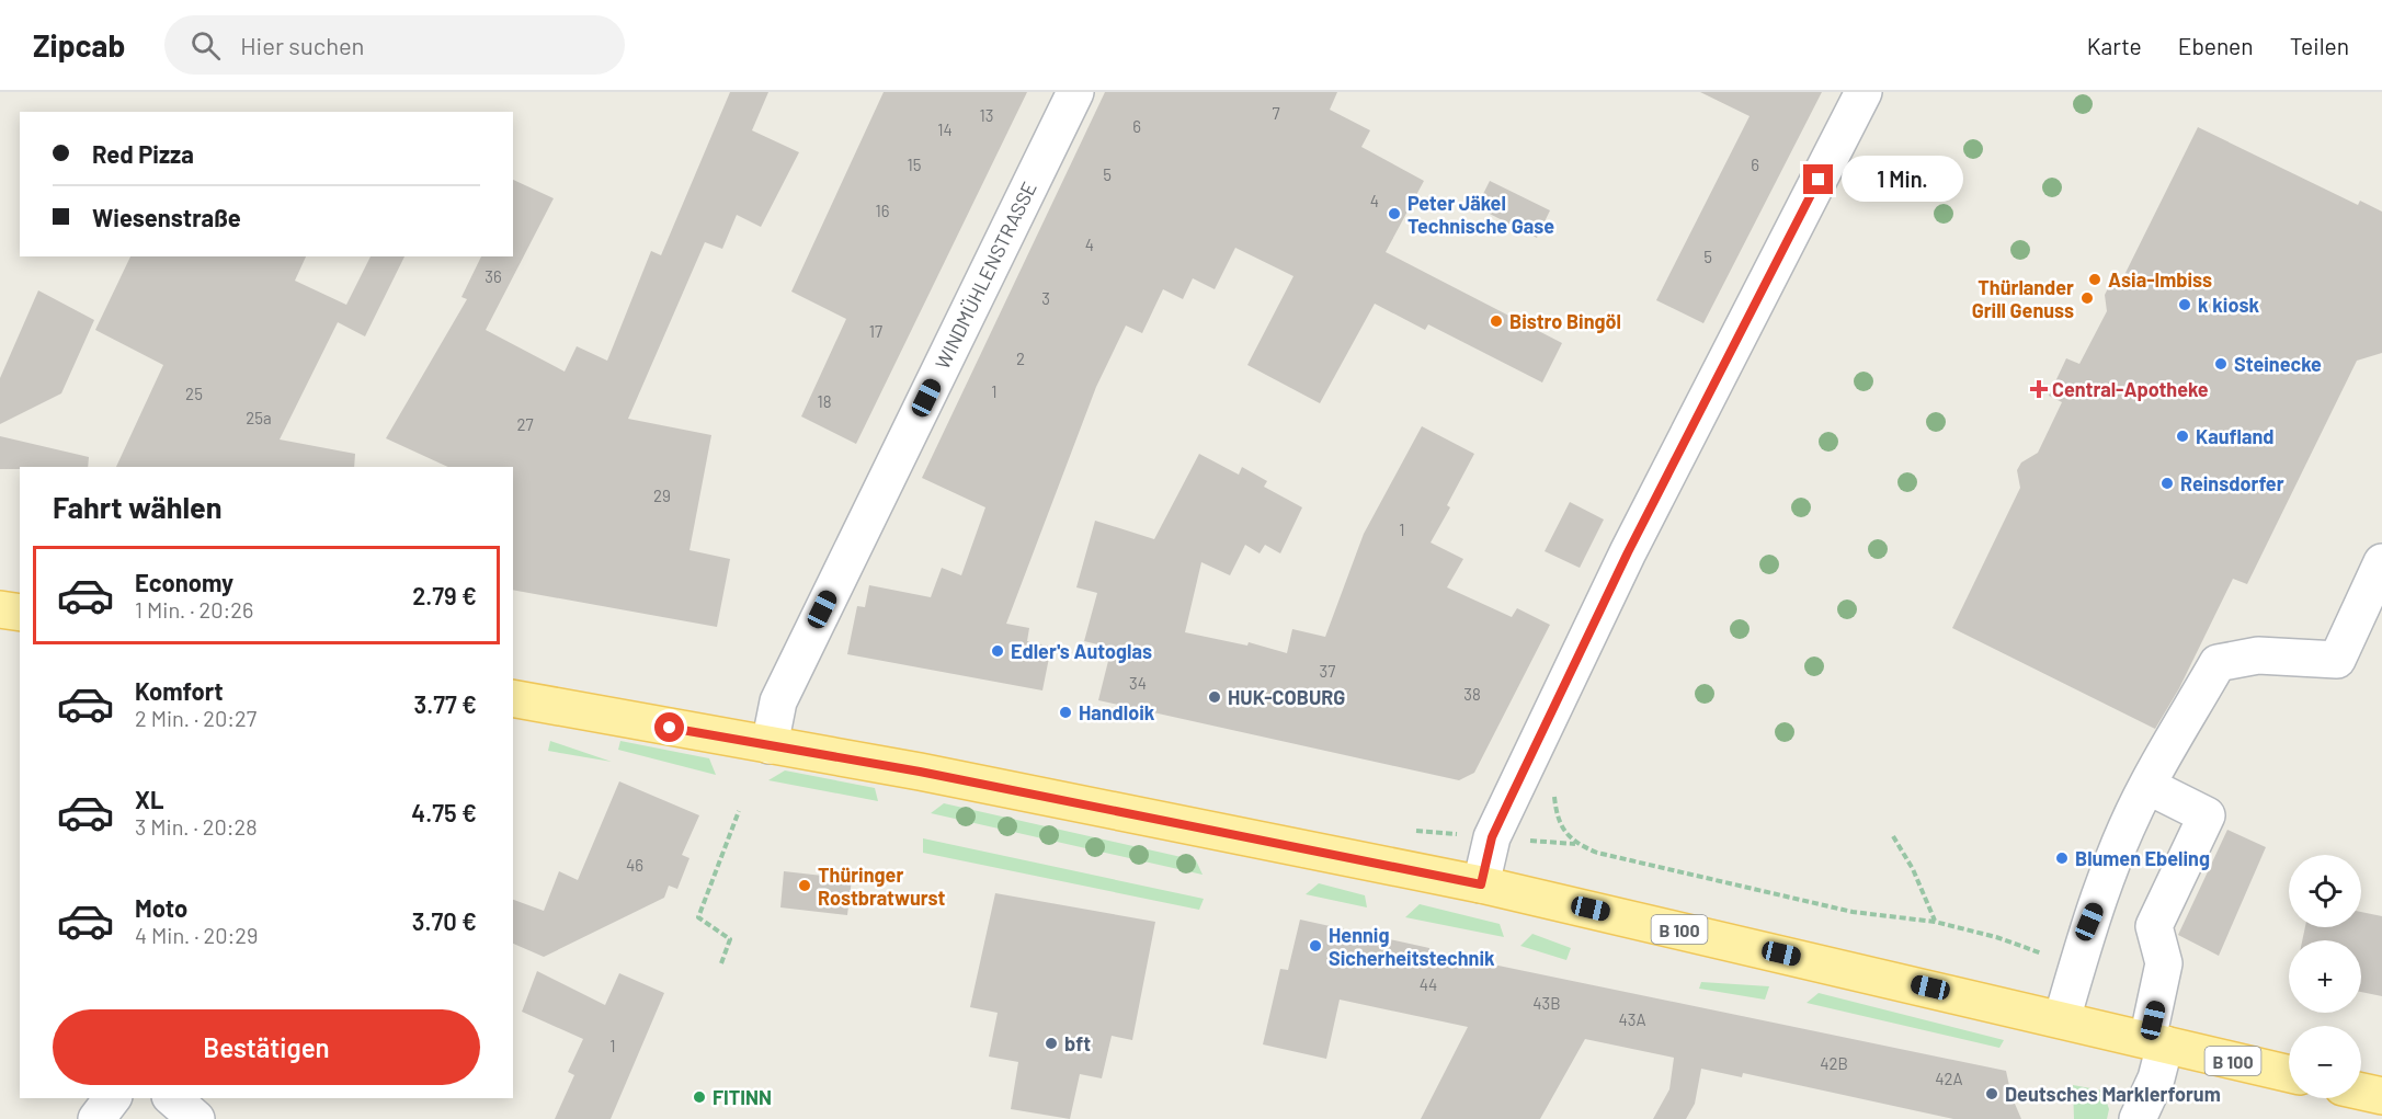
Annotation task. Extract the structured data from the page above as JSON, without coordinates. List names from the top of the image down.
{
  "streets": {
    "main road": ["B 100"],
    "street": ["WINDMÜHLENSTRASSE"]
  },
  "crossings": [
    ["WINDMÜHLENSTRASSE", "B 100"]
  ],
  "places": {
    "other": [
      "Peter Jäkel Technische Gase",
      "Asia-Imbiss",
      "Thürlander Grill Genuss",
      "k kiosk",
      "Bistro Bingöl",
      "Steinecke",
      "Kaufland",
      "Reinsdorfer",
      "Edler's Autoglas",
      "HUK-COBURG",
      "Handloik",
      "Blumen Ebeling",
      "Thüringer Rostbratwurst",
      "Hennig Sicherheitstechnik",
      "bft",
      "Deutsches Marklerforum",
      "FITINN"
    ],
    "health": ["Central-Apotheke"]
  },
  "house_numbers": [
    "7",
    "13",
    "6",
    "14",
    "15",
    "6",
    "5",
    "4",
    "16",
    "4",
    "5",
    "36",
    "3",
    "17",
    "2",
    "1",
    "25",
    "18",
    "25a",
    "27",
    "29",
    "1",
    "37",
    "34",
    "38",
    "46",
    "44",
    "43B",
    "43A",
    "1",
    "42B",
    "42A"
  ],
  "page": {
    "header": "Zipcab",
    "search": "Hier suchen",
    "nav": ["Karte", "Ebenen", "Teilen"],
    "banner": ["Red Pizza", "Wiesenstraße"],
    "bubble": "1 Min.",
    "heading": "Fahrt wählen",
    "list": [
      {
        "name": "Economy",
        "note": "1 Min. · 20:26",
        "value": "2.79 €"
      },
      {
        "name": "Komfort",
        "note": "2 Min. · 20:27",
        "value": "3.77 €"
      },
      {
        "name": "XL",
        "note": "3 Min. · 20:28",
        "value": "4.75 €"
      },
      {
        "name": "Moto",
        "note": "4 Min. · 20:29",
        "value": "3.70 €"
      }
    ],
    "map_buttons": ["+", "−"],
    "buttons": "Bestätigen"
  }
}
